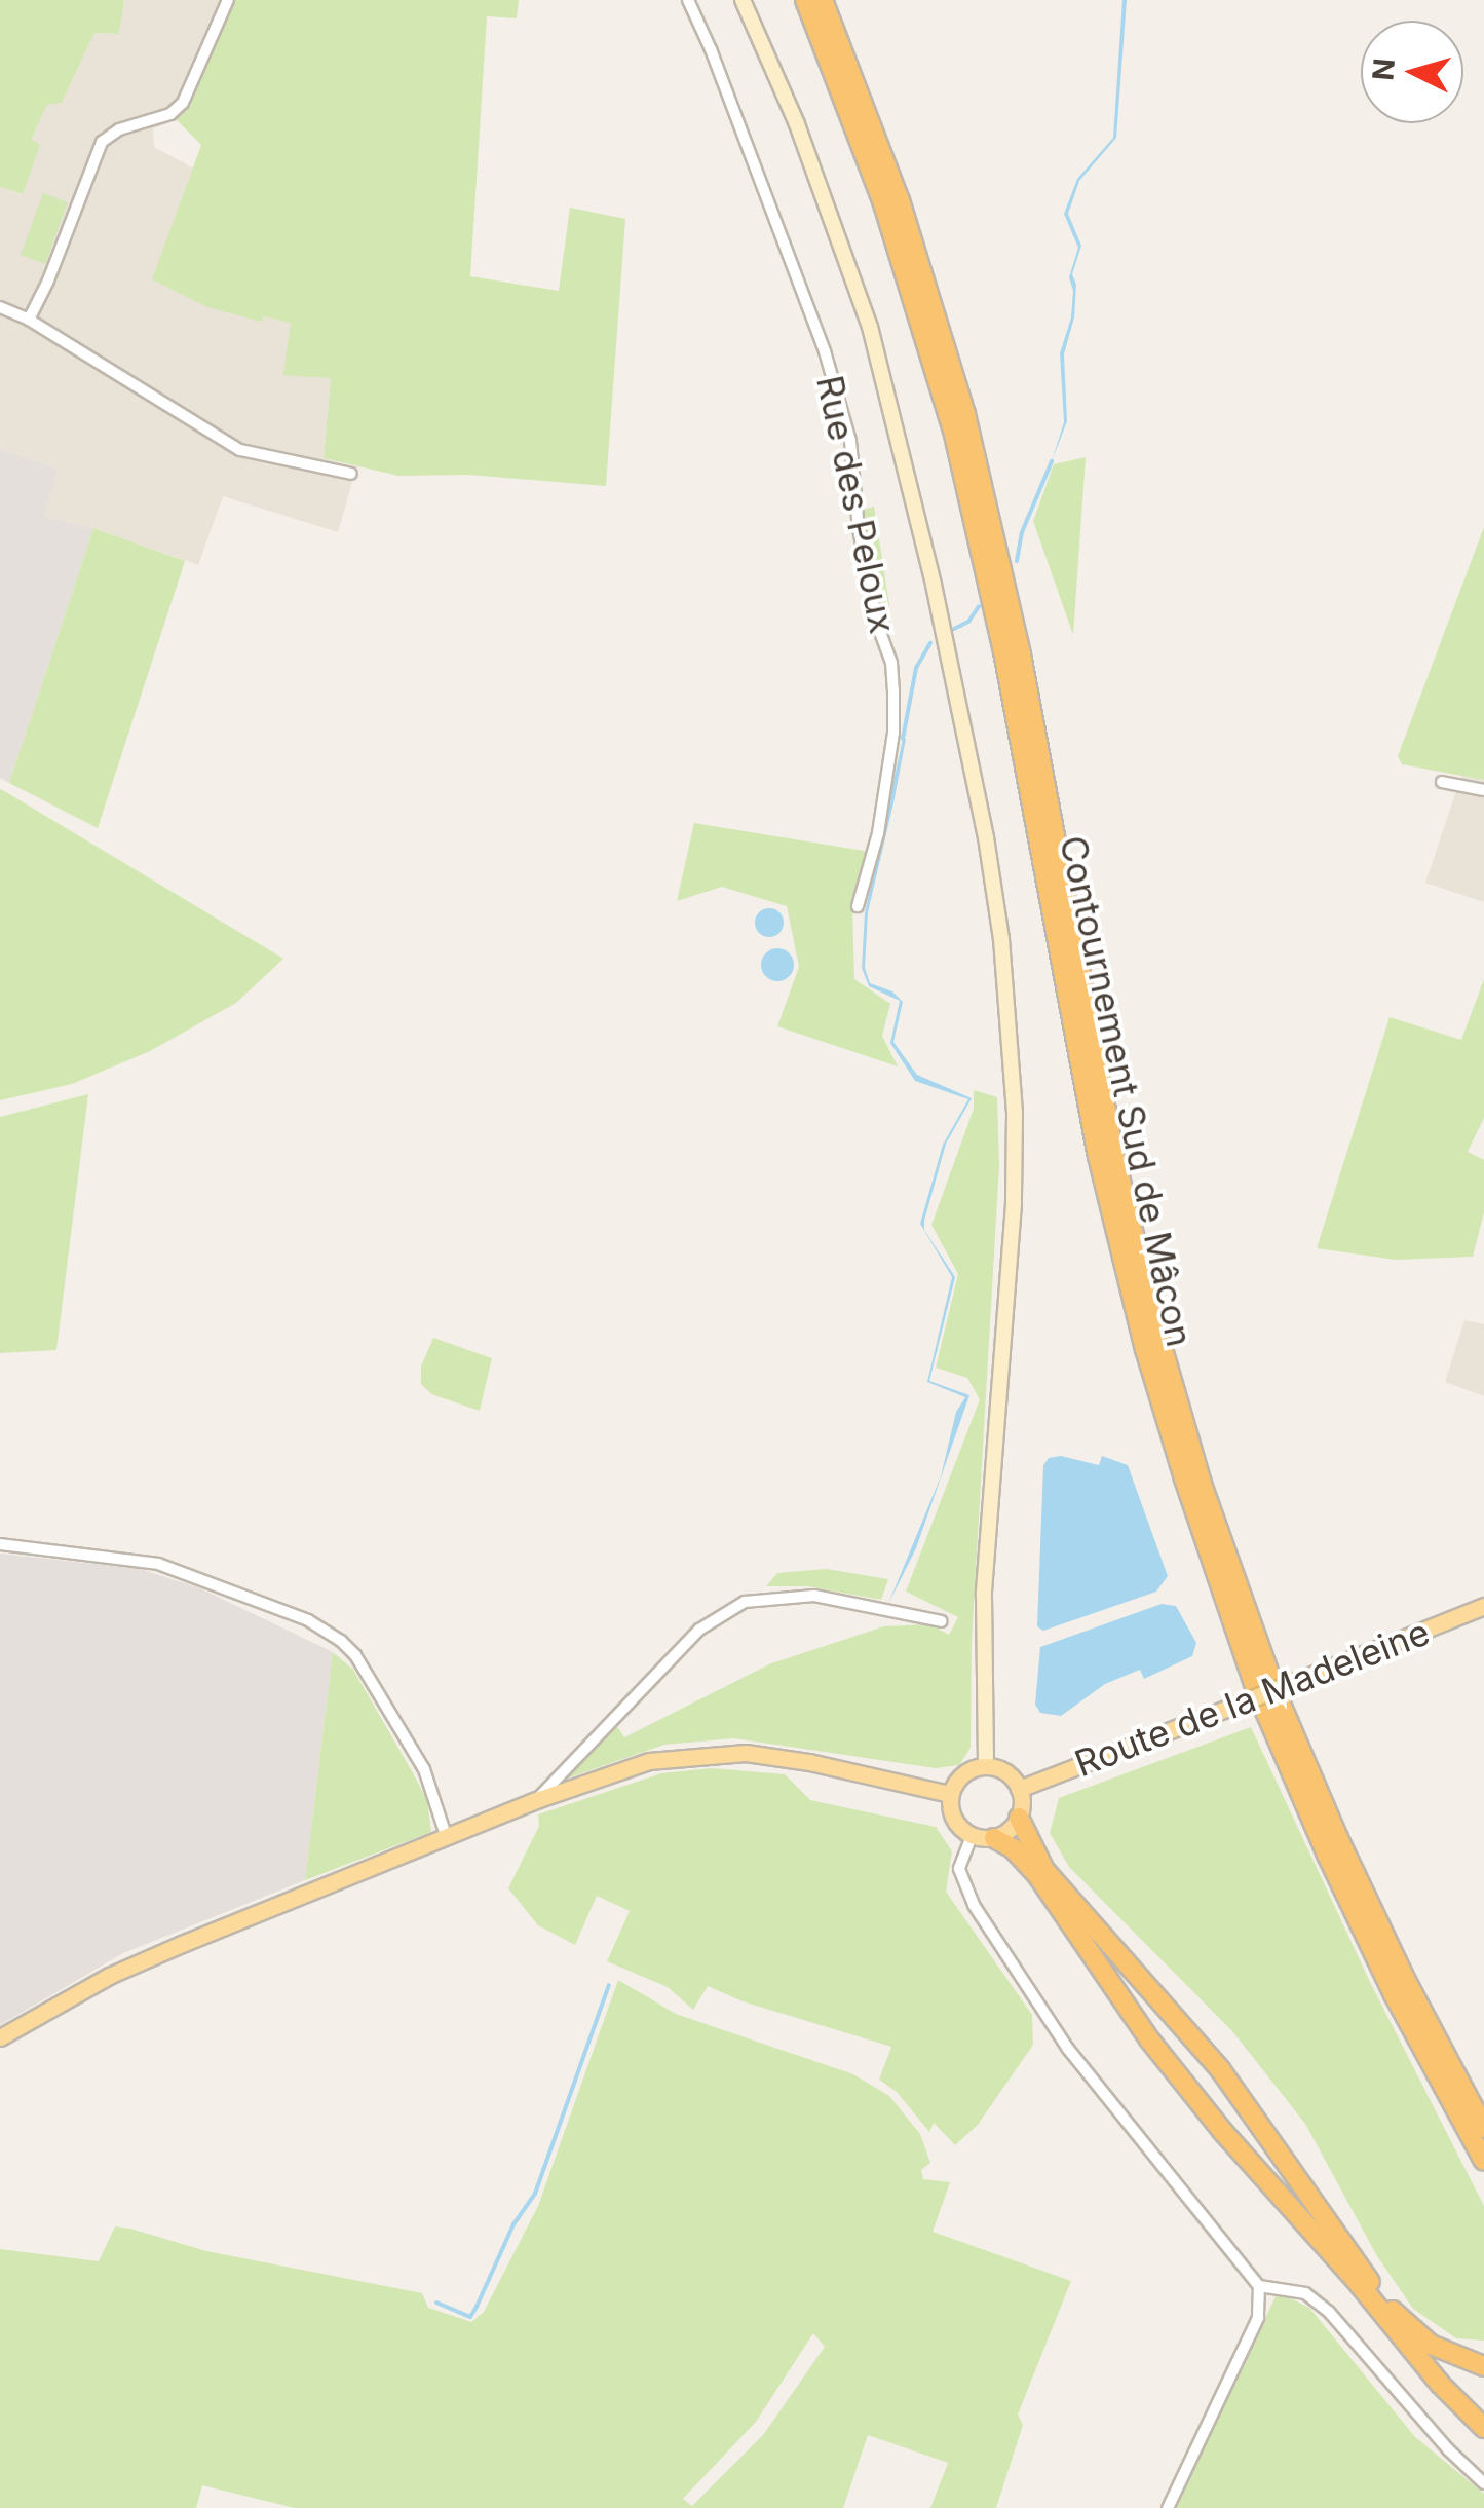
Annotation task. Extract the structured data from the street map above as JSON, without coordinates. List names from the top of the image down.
{
  "streets": {
    "highway": ["Contournement Sud de Mâcon"],
    "main road": ["Route de la Madeleine"],
    "street": ["Rue des Peloux"]
  },
  "north": "left"
}
